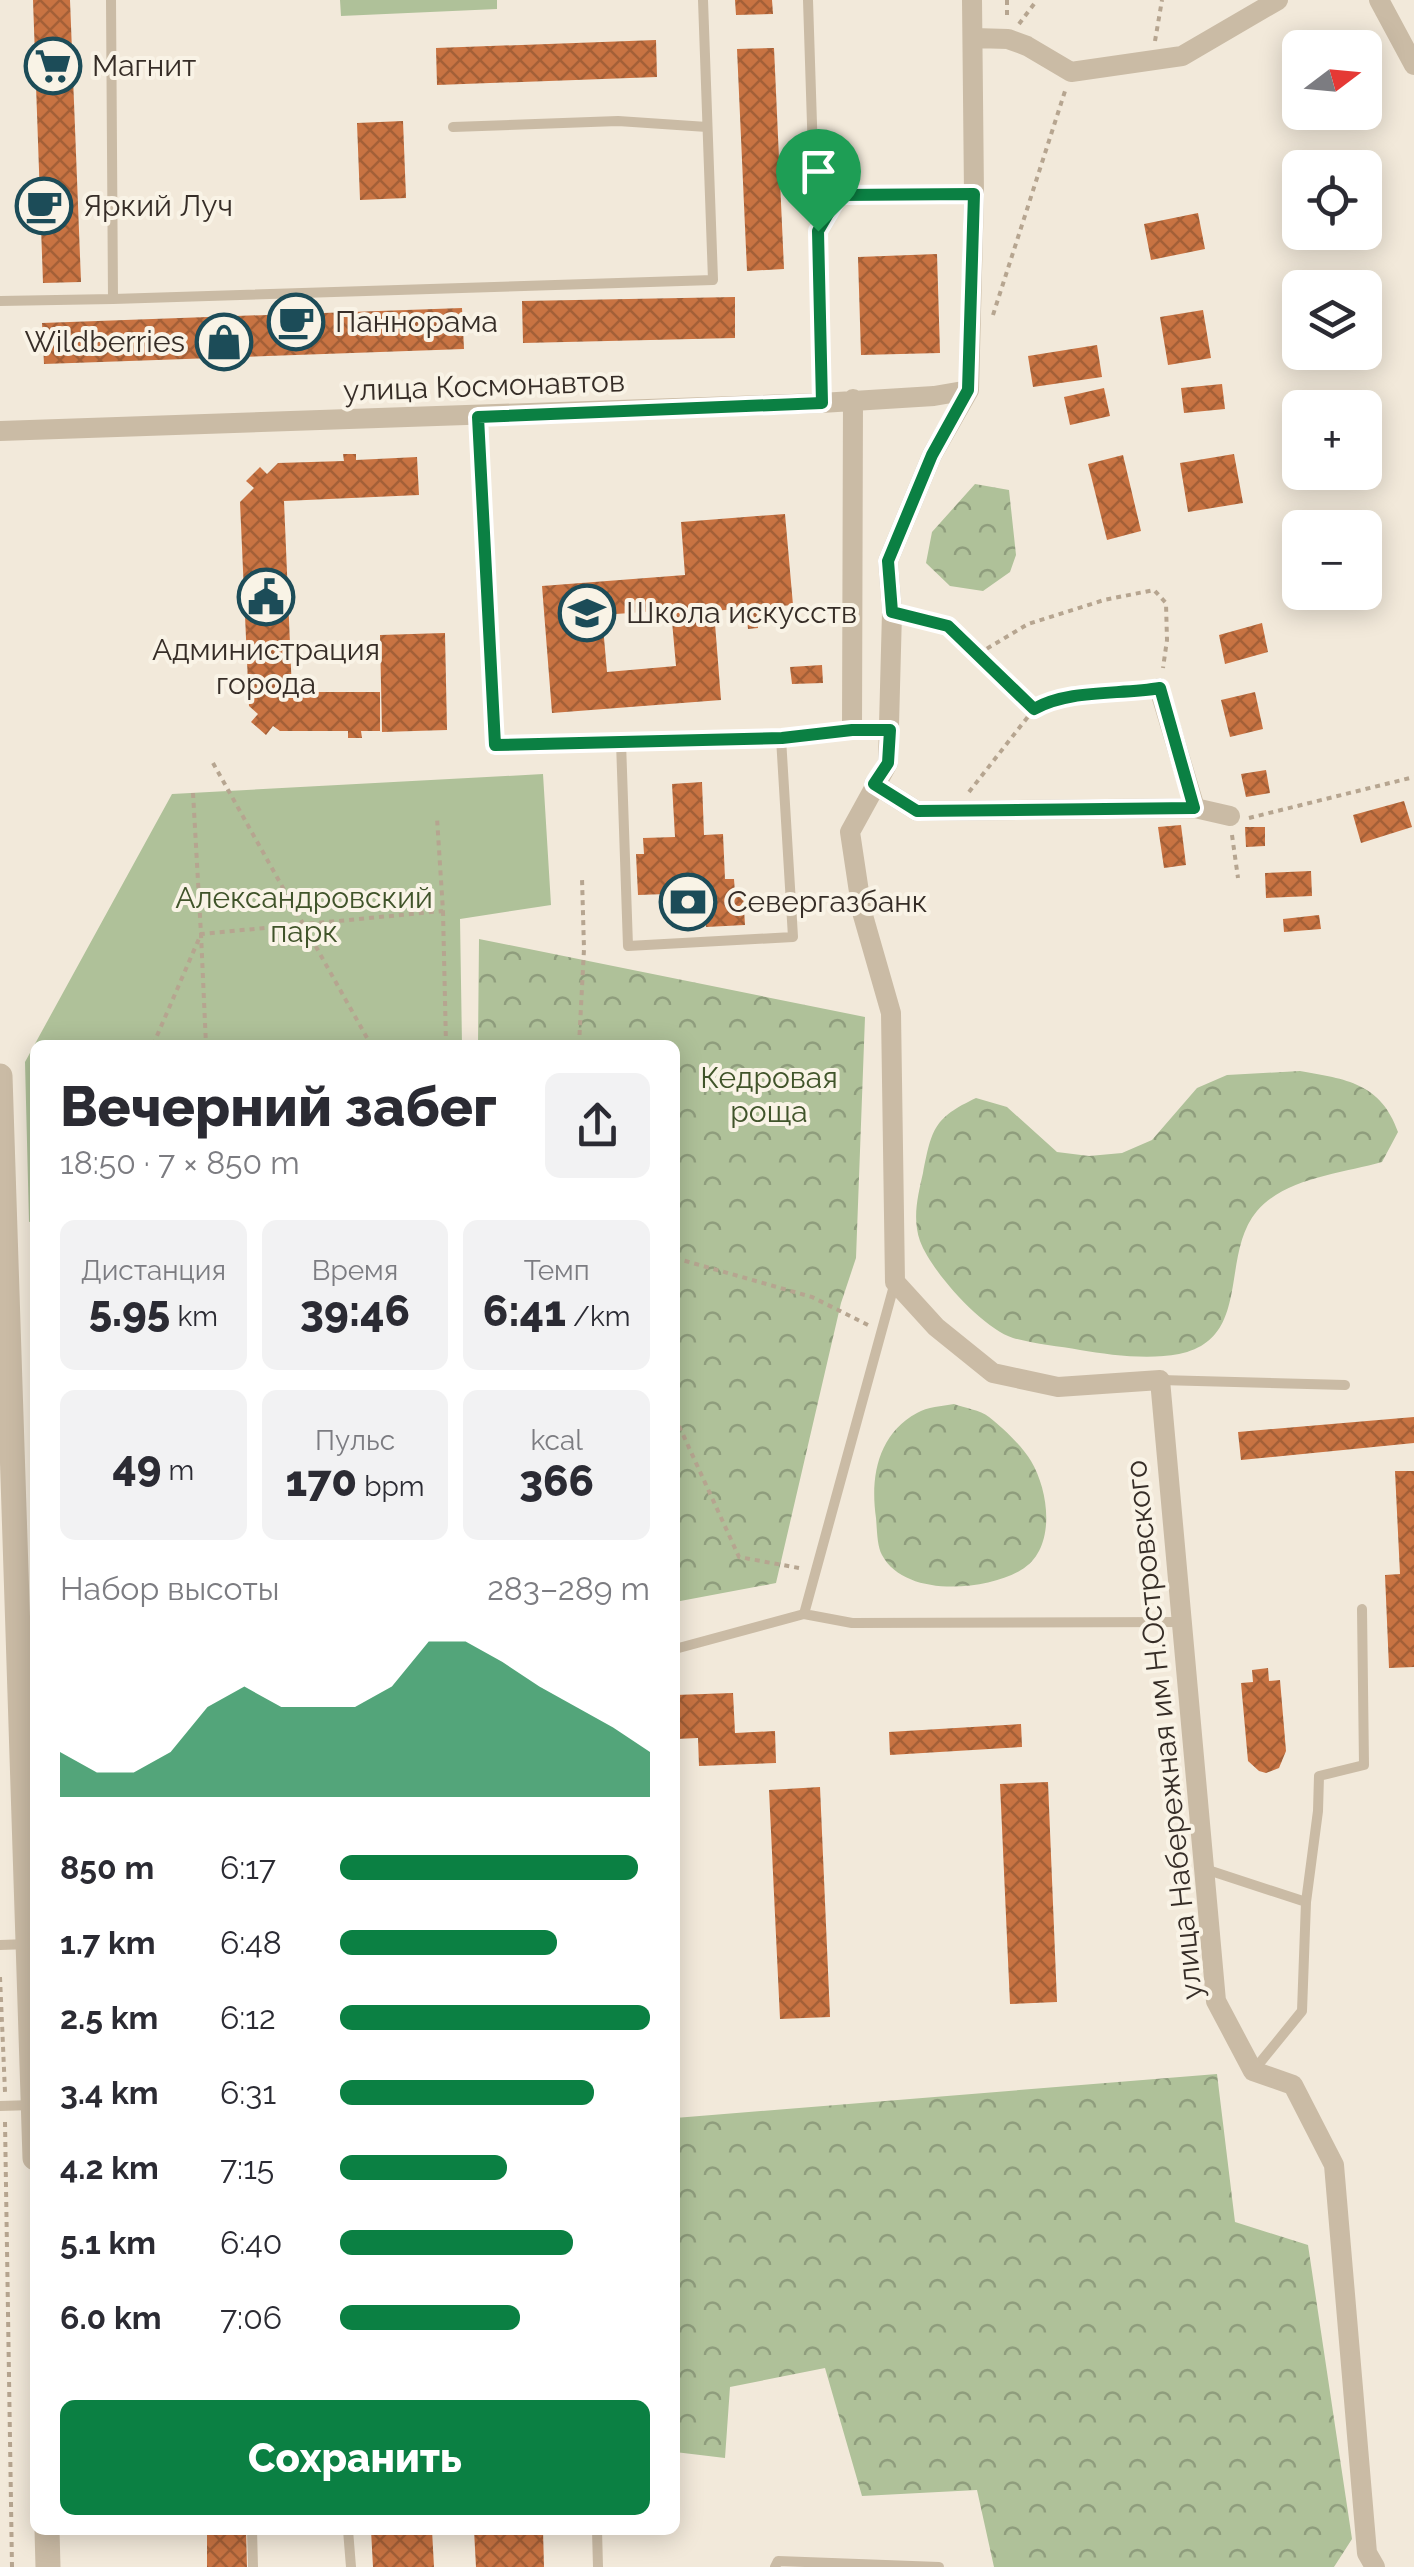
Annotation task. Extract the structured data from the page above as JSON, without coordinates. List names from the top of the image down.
{
  "streets": {
    "street": ["улица Космонавтов", "улица Набережная им Н.Островского"]
  },
  "parks": ["Александровский парк", "Кедровая роща"],
  "places": {
    "supermarket": ["Магнит"],
    "cafe": ["Яркий Луч", "Паннорама"],
    "shop": ["Wildberries"],
    "public building": ["Администрация города"],
    "school or university": ["Школа искусcтв"],
    "bank": ["Севергазбанк"]
  },
  "north": "right",
  "page": {
    "map_buttons": ["+", "−"],
    "heading": ["Вечерний забег", "18:50 · 7 × 850 m"],
    "stats": [
      ["Дистанция", "5.95 km"],
      ["Время", "39:46"],
      ["Темп", "6:41 /km"],
      ["49 m"],
      ["Пульс", "170 bpm"],
      ["kcal", "366"]
    ],
    "chart": ["Набор высоты", "283–289 m"],
    "list": [
      {
        "name": "850 m",
        "note": "6:17"
      },
      {
        "name": "1.7 km",
        "note": "6:48"
      },
      {
        "name": "2.5 km",
        "note": "6:12"
      },
      {
        "name": "3.4 km",
        "note": "6:31"
      },
      {
        "name": "4.2 km",
        "note": "7:15"
      },
      {
        "name": "5.1 km",
        "note": "6:40"
      },
      {
        "name": "6.0 km",
        "note": "7:06"
      }
    ],
    "buttons": "Сохранить"
  }
}
